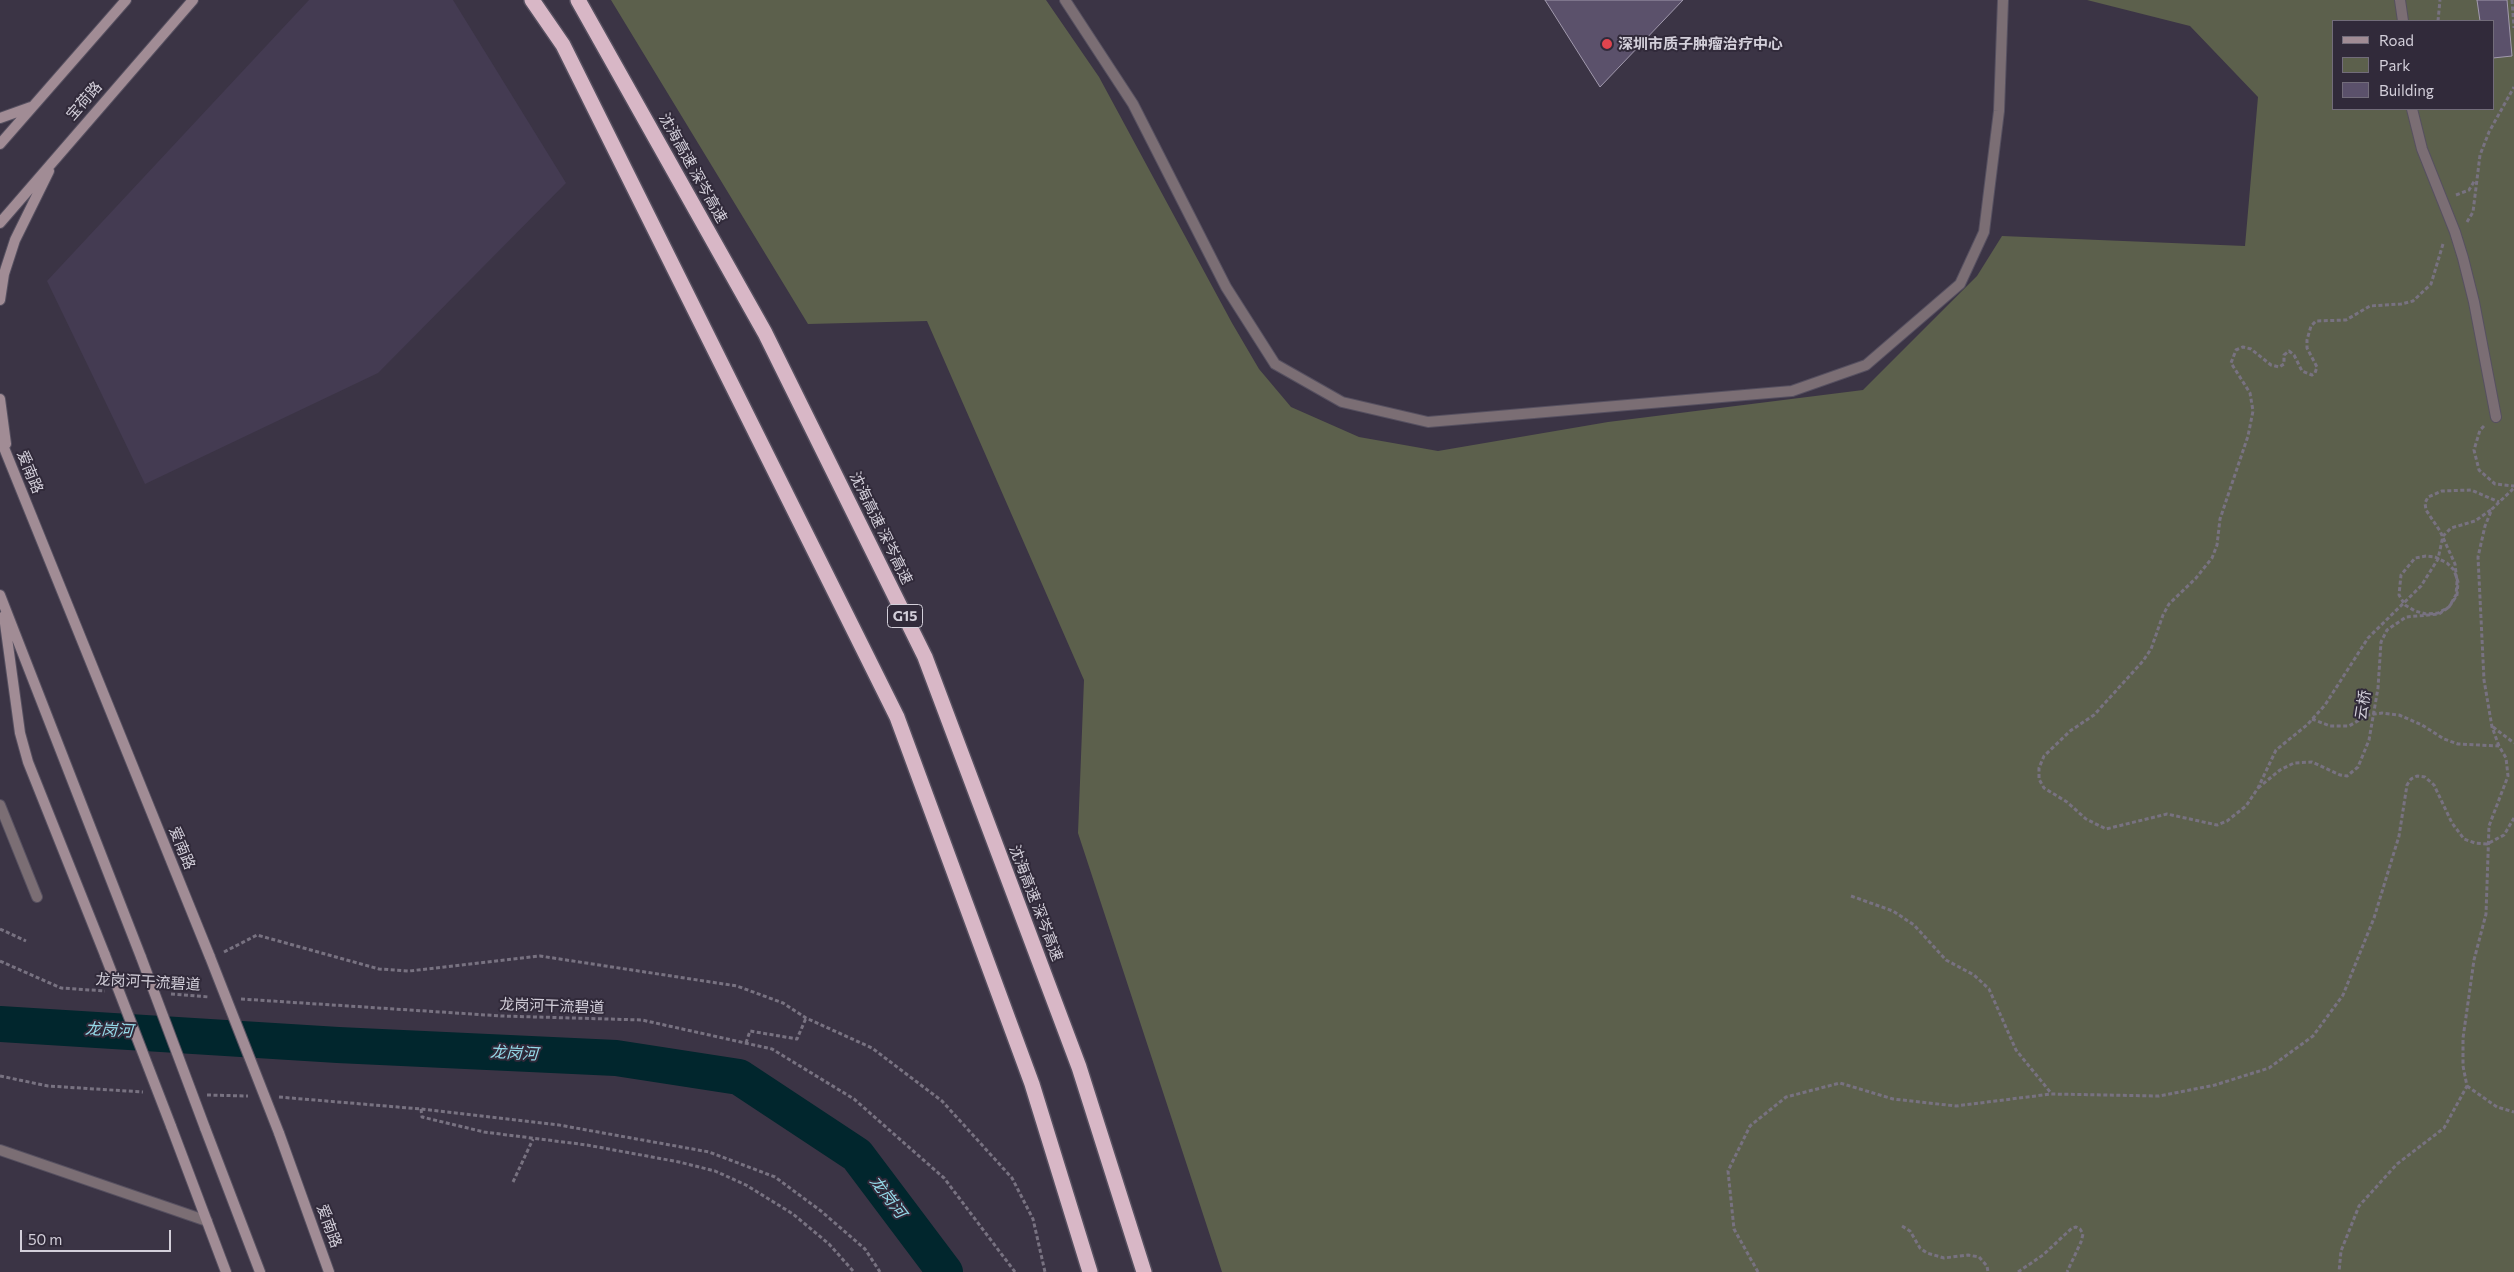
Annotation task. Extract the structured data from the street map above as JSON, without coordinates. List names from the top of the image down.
{
  "streets": {
    "highway": ["沈海高速 深岑高速", "G15"],
    "main road": ["宝荷路", "爱南路"],
    "path": ["云桥", "龙岗河干流碧道"]
  },
  "water": ["龙岗河"],
  "places": ["深圳市质子肿瘤治疗中心"],
  "legend": ["Road", "Park", "Building"],
  "scale_bar": "50 m"
}
